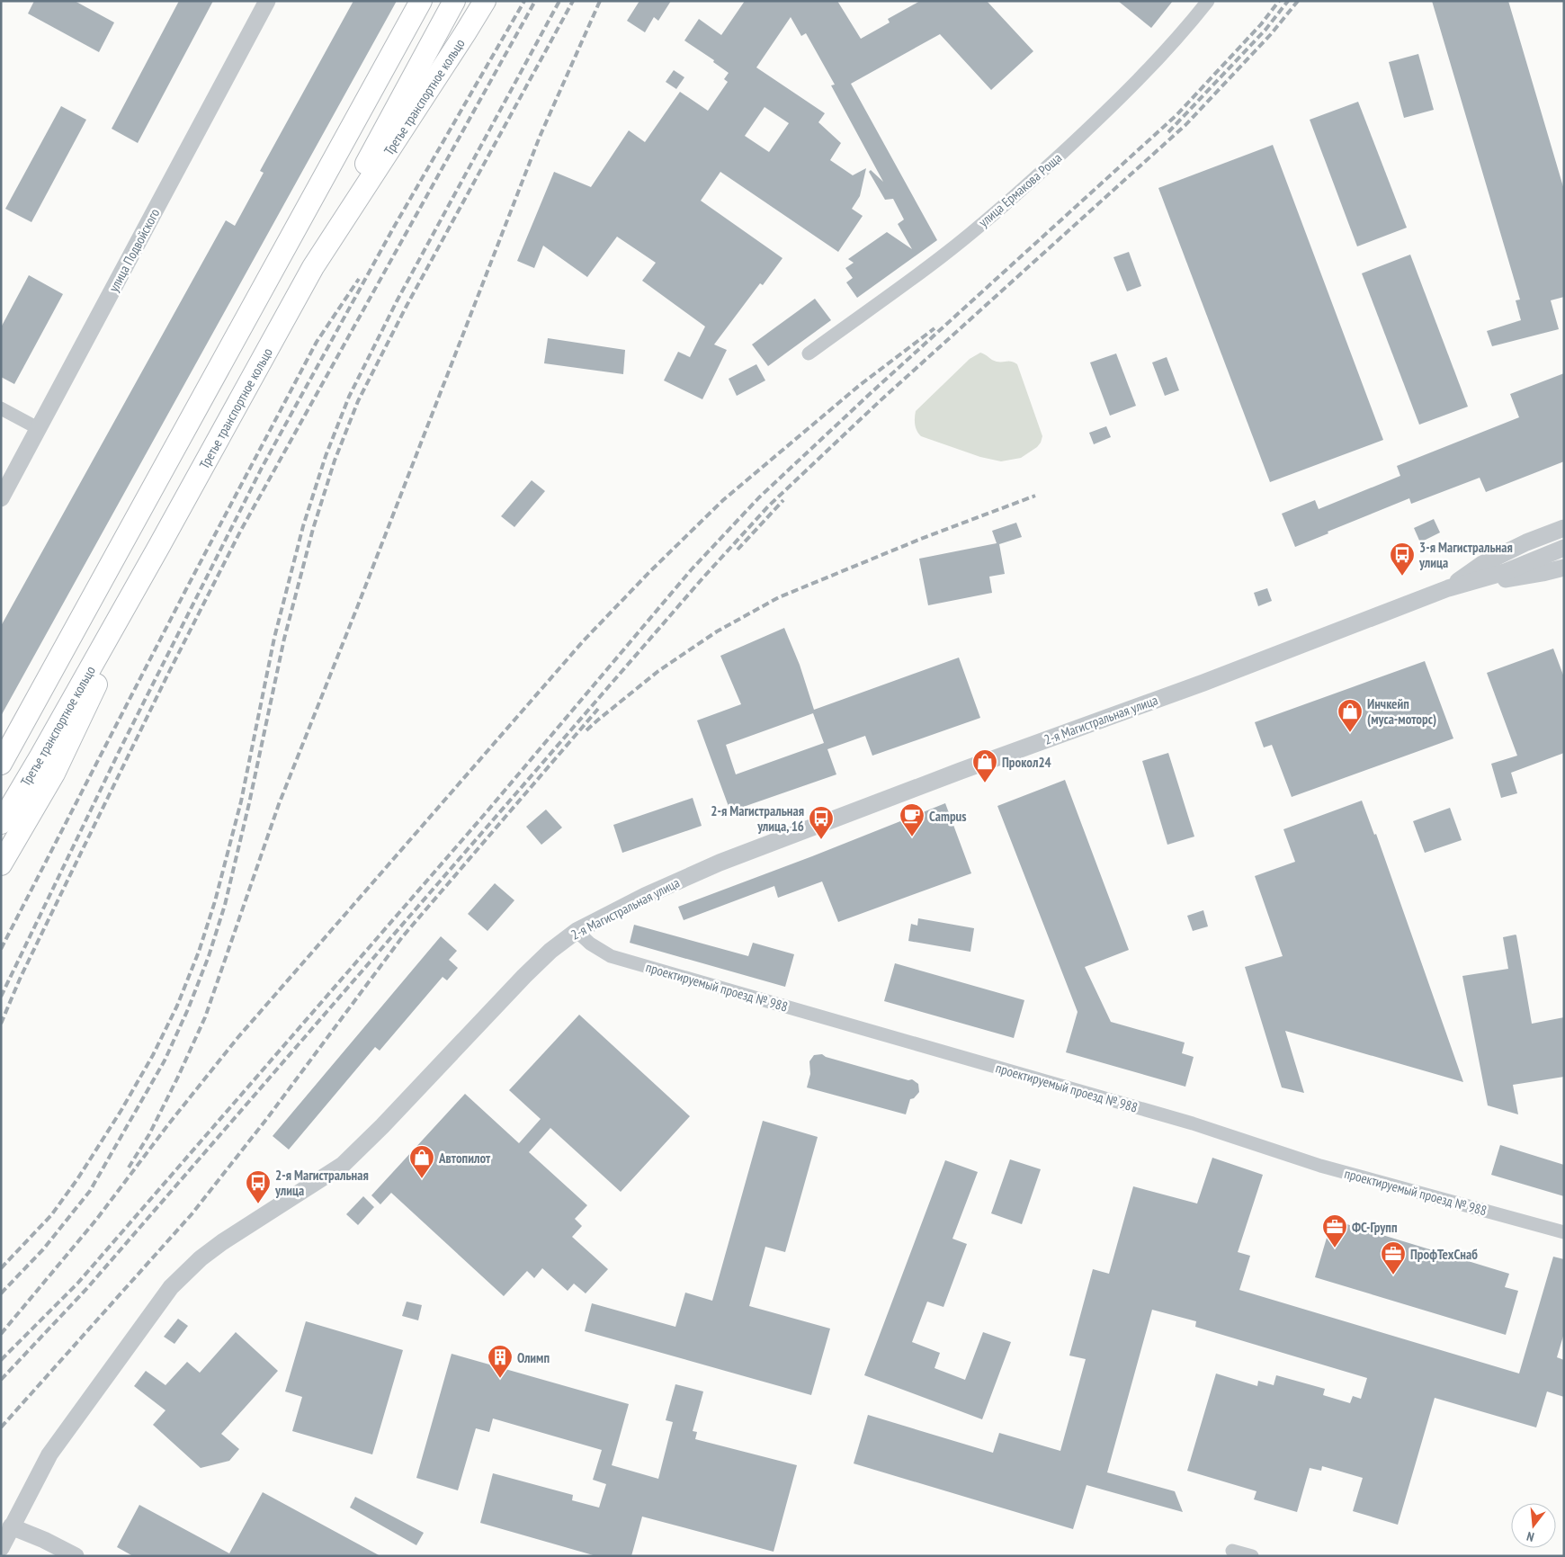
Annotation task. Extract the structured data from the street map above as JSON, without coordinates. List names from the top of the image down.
{
  "streets": {
    "main road": ["Третье транспортное кольцо"],
    "street": [
      "улица Ермакова Роща",
      "улица Подвойского",
      "2-я Магистральная улица",
      "проектируемый проезд № 988"
    ]
  },
  "crossings": [
    ["2-я Магистральная улица", "проектируемый проезд № 988"]
  ],
  "places": {
    "bus stop": ["3-я Магистральная улица", "2-я Магистральная улица, 16", "2-я Магистральная улица"],
    "shop": ["Инчкейп (муса-моторс)", "Прокол24", "Автопилот"],
    "cafe": ["Campus"],
    "office": ["ФС-Групп", "ПрофТехСнаб"],
    "building": ["Олимп"]
  },
  "north": "bottom"
}
